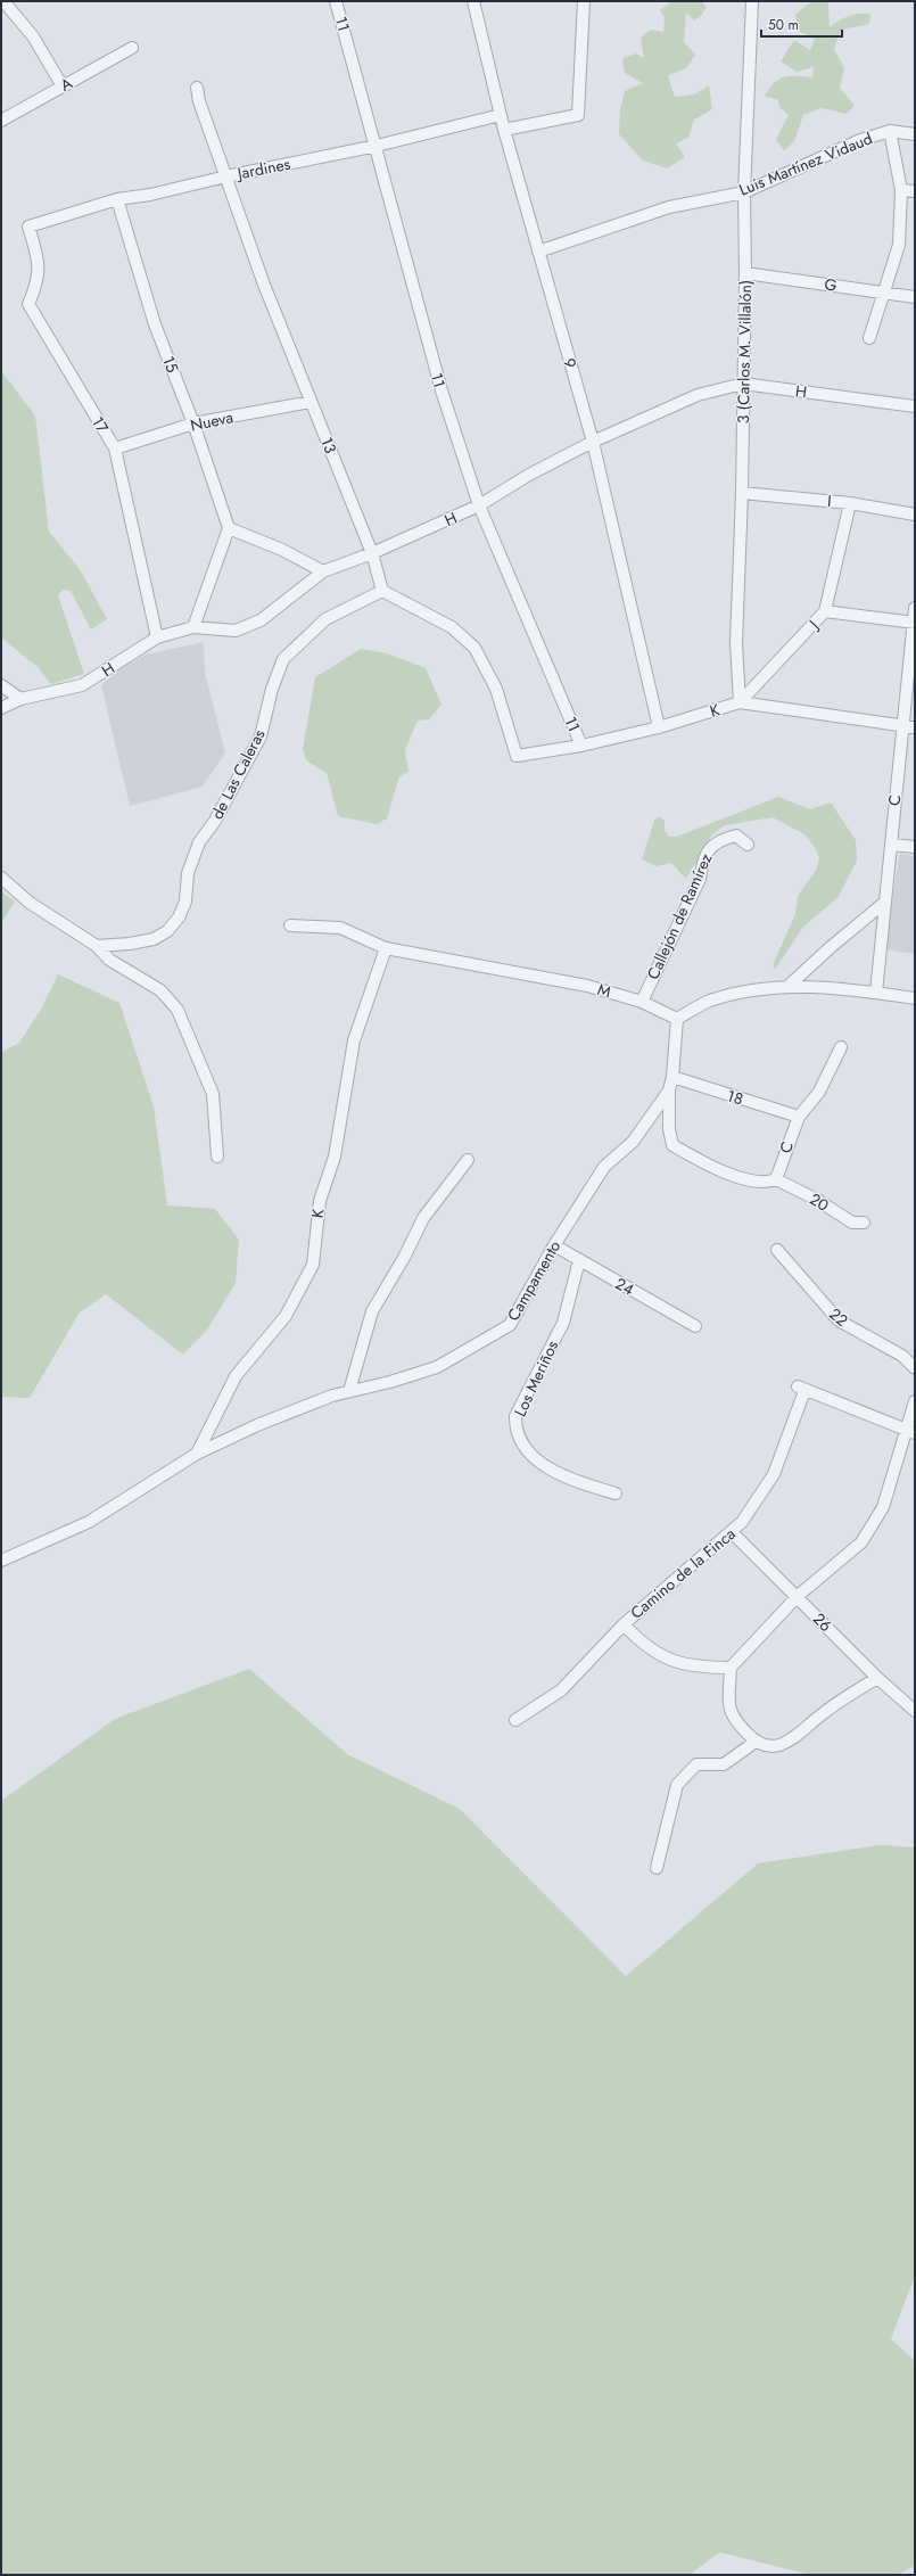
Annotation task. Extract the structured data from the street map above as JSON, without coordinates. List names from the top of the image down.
{
  "streets": {
    "street": [
      "11",
      "A",
      "Luis Martínez Vidaud",
      "Jardines",
      "G",
      "3 (Carlos M. Villalón)",
      "9",
      "15",
      "H",
      "Nueva",
      "17",
      "13",
      "I",
      "J",
      "K",
      "de Las Caleras",
      "C",
      "Callejón de Ramírez",
      "M",
      "18",
      "20",
      "Campamento",
      "24",
      "22",
      "Los Meriños",
      "Camino de la Finca",
      "26"
    ]
  },
  "crossings": [
    ["11", "Jardines"],
    ["11", "H"],
    ["11", "K"],
    ["Luis Martínez Vidaud", "3 (Carlos M. Villalón)"],
    ["Luis Martínez Vidaud", "9"],
    ["Jardines", "9"],
    ["Jardines", "15"],
    ["Jardines", "17"],
    ["Jardines", "13"],
    ["G", "3 (Carlos M. Villalón)"],
    ["3 (Carlos M. Villalón)", "H"],
    ["3 (Carlos M. Villalón)", "I"],
    ["3 (Carlos M. Villalón)", "J"],
    ["3 (Carlos M. Villalón)", "K"],
    ["9", "H"],
    ["9", "K"],
    ["15", "Nueva"],
    ["H", "17"],
    ["H", "13"],
    ["Nueva", "17"],
    ["Nueva", "13"],
    ["13", "K"],
    ["13", "de Las Caleras"],
    ["J", "K"],
    ["J", "C"],
    ["K", "de Las Caleras"],
    ["K", "C"],
    ["K", "M"],
    ["K", "Campamento"],
    ["C", "18"],
    ["C", "20"],
    ["Callejón de Ramírez", "M"],
    ["M", "Campamento"],
    ["18", "Campamento"],
    ["Campamento", "24"],
    ["24", "Los Meriños"],
    ["Camino de la Finca", "26"]
  ],
  "scale_bar": "50 m"
}
